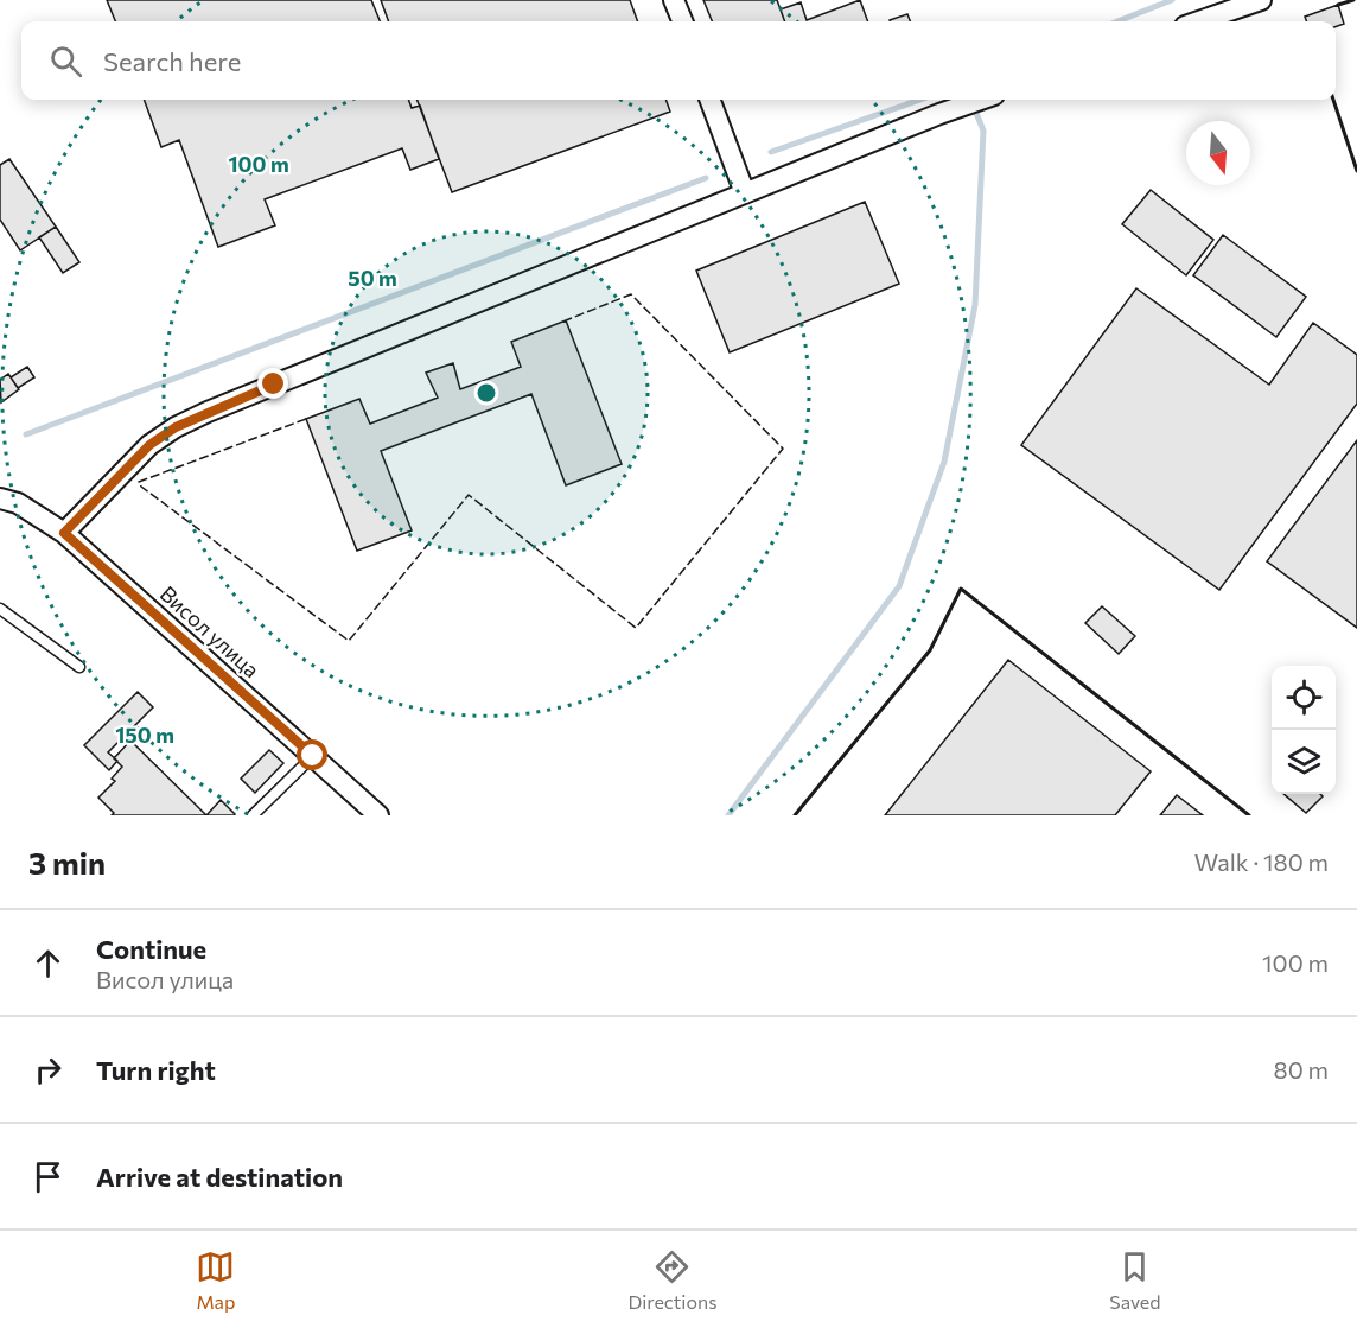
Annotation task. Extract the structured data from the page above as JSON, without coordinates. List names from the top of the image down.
{
  "streets": {
    "street": ["Висол улица"]
  },
  "north": "bottom",
  "page": {
    "search": "Search here",
    "heading": ["3 min", "Walk · 180 m"],
    "list": [
      ["Continue", "Висол улица", "100 m"],
      ["Turn right", "80 m"],
      "Arrive at destination"
    ],
    "nav": ["Map", "Directions", "Saved"]
  },
  "rings": ["100 m", "50 m", "150 m"]
}
